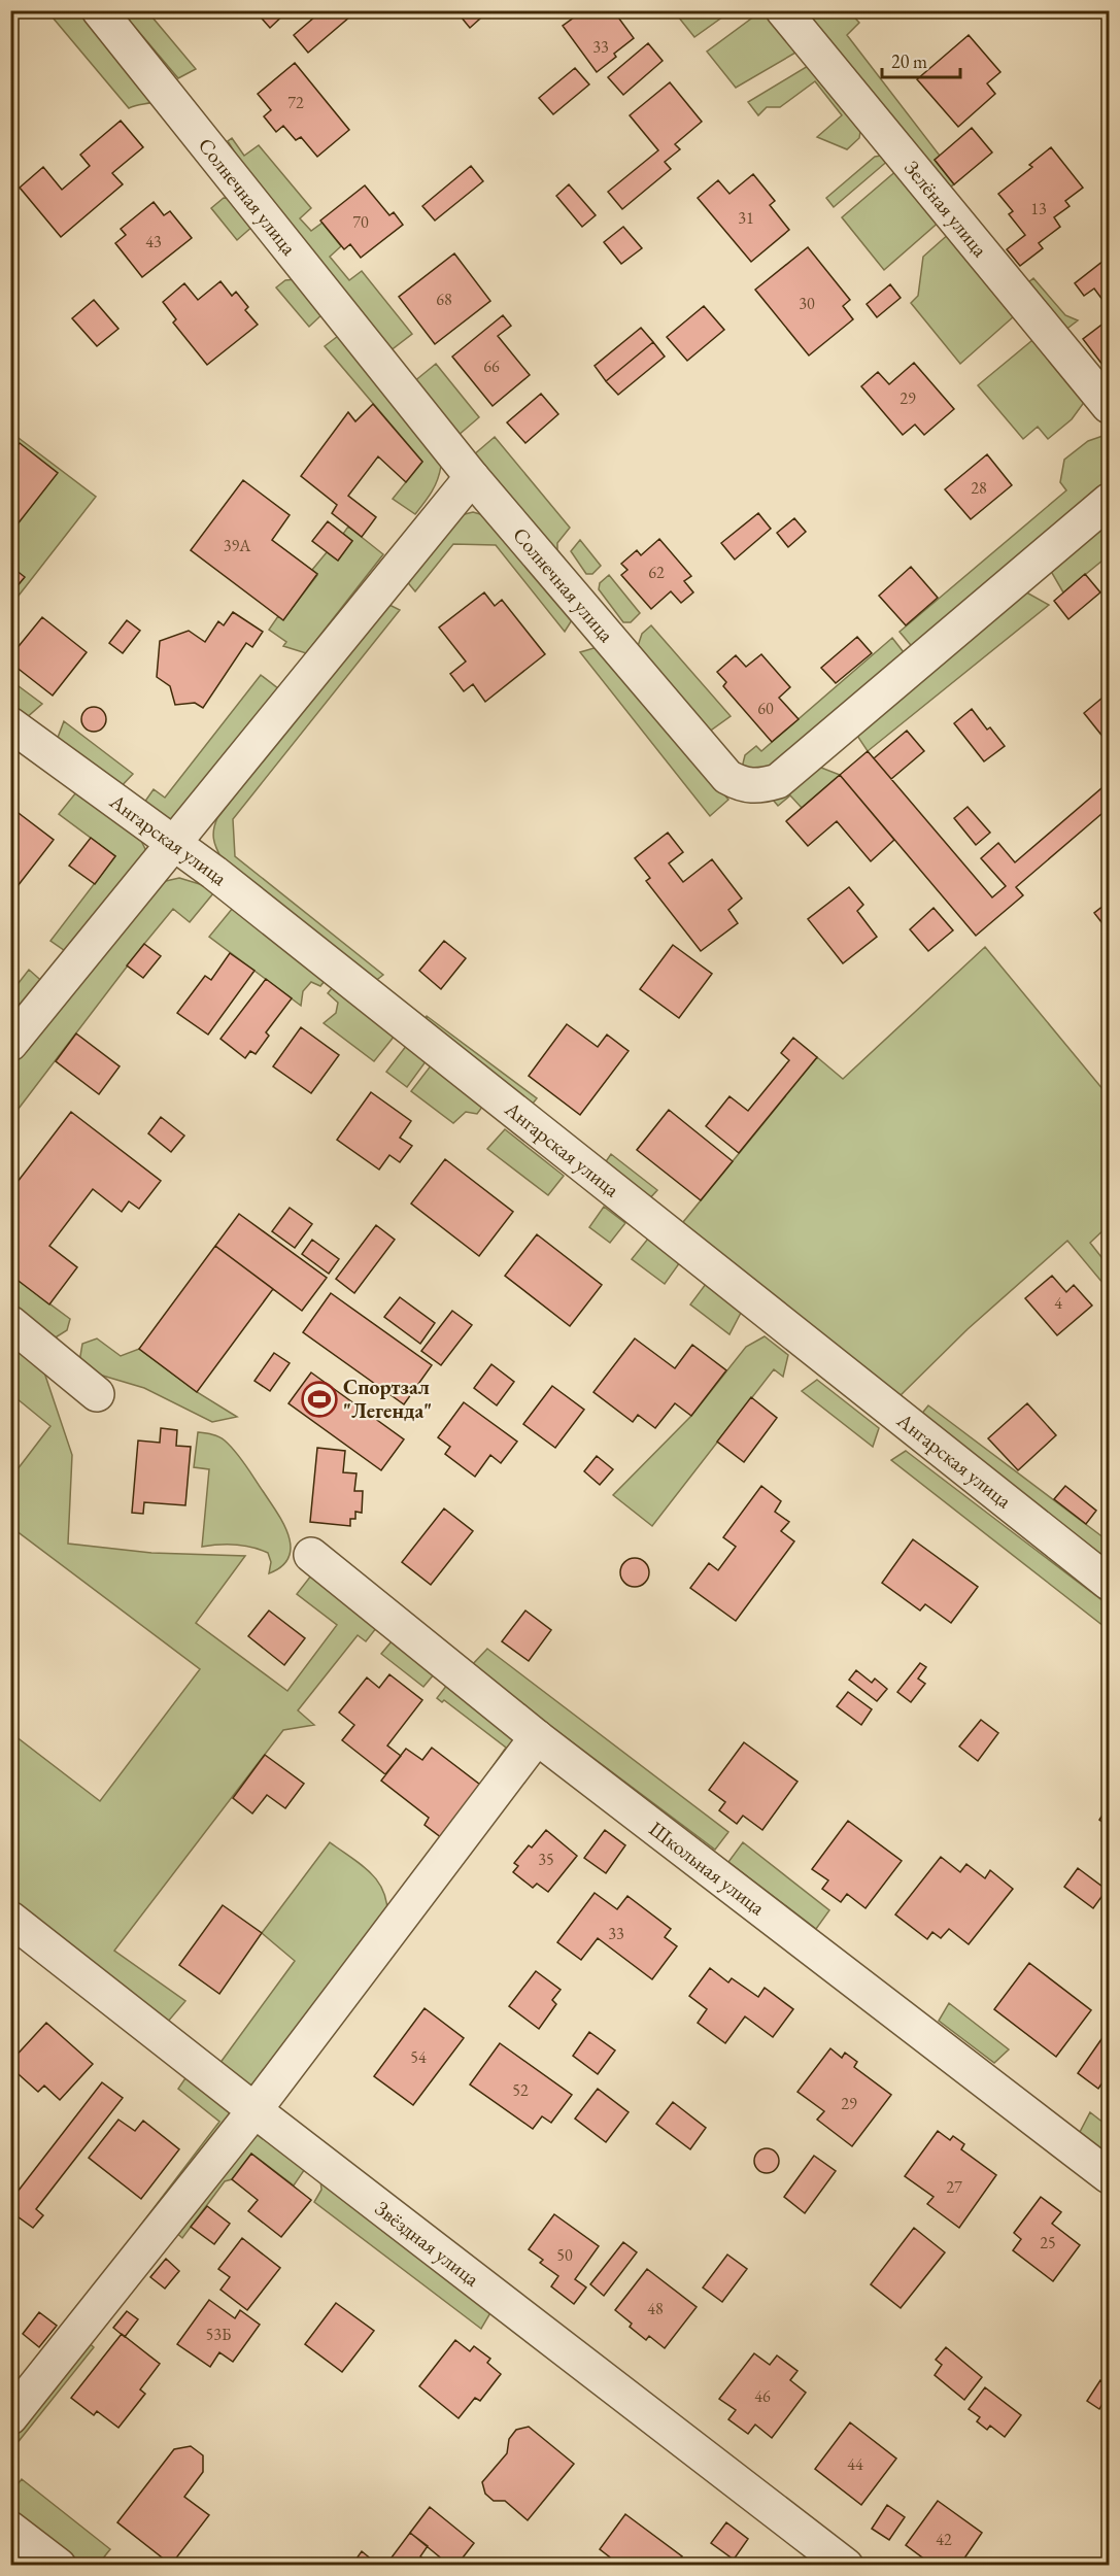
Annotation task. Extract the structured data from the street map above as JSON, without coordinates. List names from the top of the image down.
{
  "streets": {
    "street": [
      "Солнечная улица",
      "Зелёная улица",
      "Ангарская улица",
      "Школьная улица",
      "Звёздная улица"
    ]
  },
  "places": {
    "sports": ["Спортзал \"Легенда\""]
  },
  "house_numbers": [
    "33",
    "72",
    "13",
    "31",
    "70",
    "43",
    "68",
    "30",
    "66",
    "29",
    "28",
    "39А",
    "62",
    "60",
    "4",
    "35",
    "33",
    "54",
    "52",
    "29",
    "27",
    "25",
    "50",
    "48",
    "53Б",
    "46",
    "44",
    "42"
  ],
  "scale_bar": "20 m"
}
